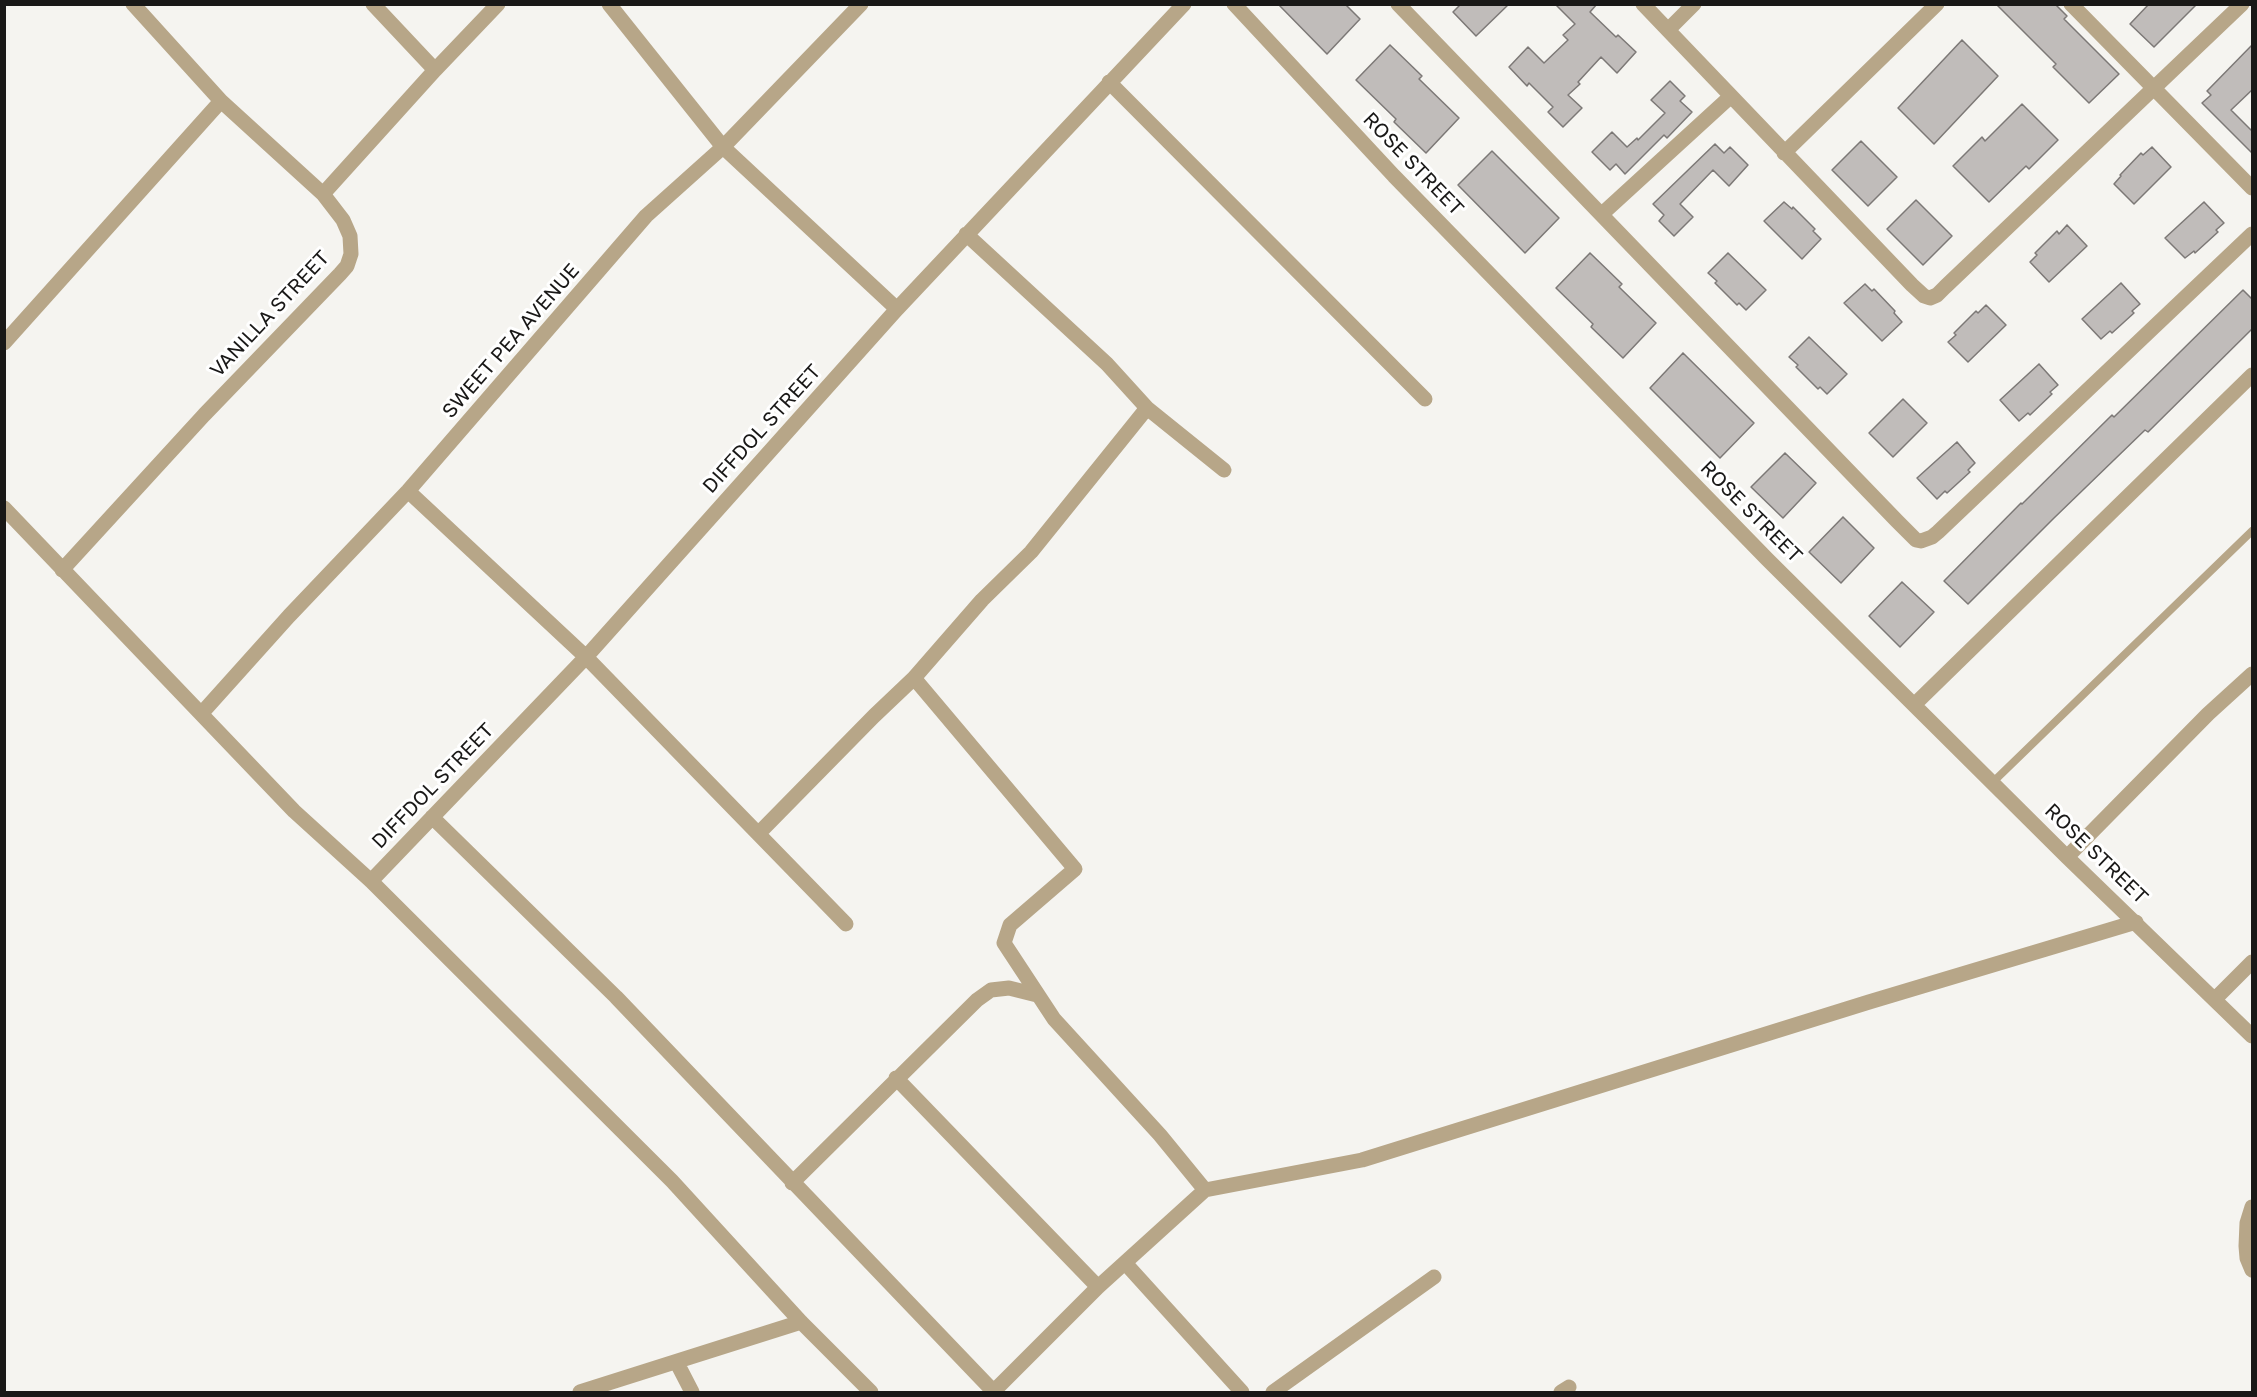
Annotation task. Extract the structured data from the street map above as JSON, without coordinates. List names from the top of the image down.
{
  "streets": {
    "street": [
      "ROSE STREET",
      "VANILLA STREET",
      "SWEET PEA AVENUE",
      "DIFFDOL STREET"
    ]
  }
}
